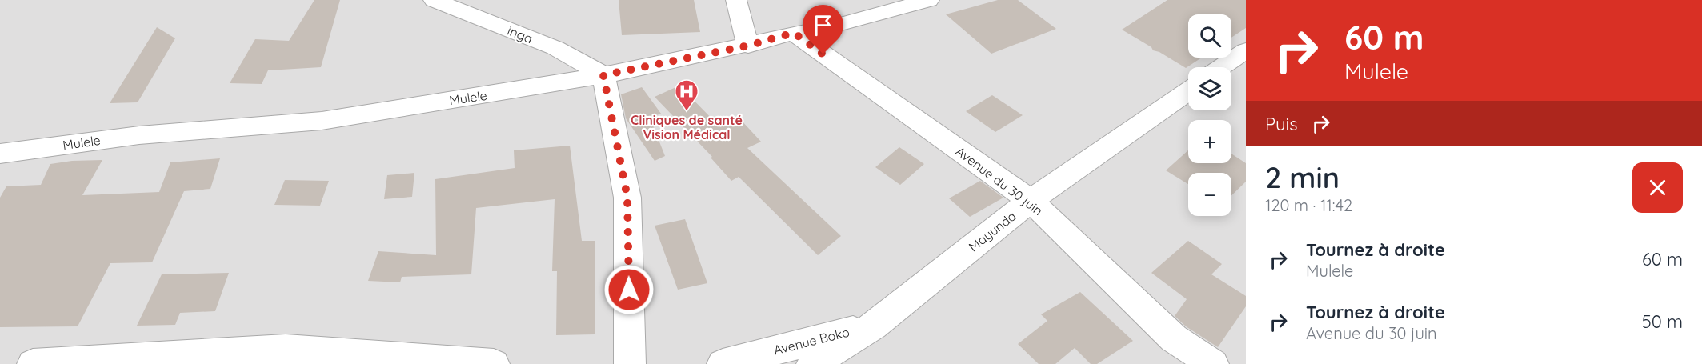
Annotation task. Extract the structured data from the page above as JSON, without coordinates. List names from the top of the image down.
{
  "streets": {
    "street": [
      "inga",
      "Mulele",
      "Avenue du 30 juin",
      "Mayunda",
      "Avenue Boko"
    ]
  },
  "crossings": [
    ["inga", "Mulele"],
    ["Mulele", "Avenue du 30 juin"],
    ["Avenue du 30 juin", "Mayunda"],
    ["Mayunda", "Avenue Boko"]
  ],
  "places": {
    "hospital": ["Cliniques de santé Vision Médical"]
  },
  "page": {
    "turn": ["60 m", "Mulele"],
    "map_buttons": ["+", "−"],
    "then": "Puis",
    "heading": ["2 min", "120 m · 11:42"],
    "list": [
      {
        "name": "Tournez à droite",
        "note": "Mulele",
        "value": "60 m"
      },
      {
        "name": "Tournez à droite",
        "note": "Avenue du 30 juin",
        "value": "50 m"
      }
    ]
  }
}
